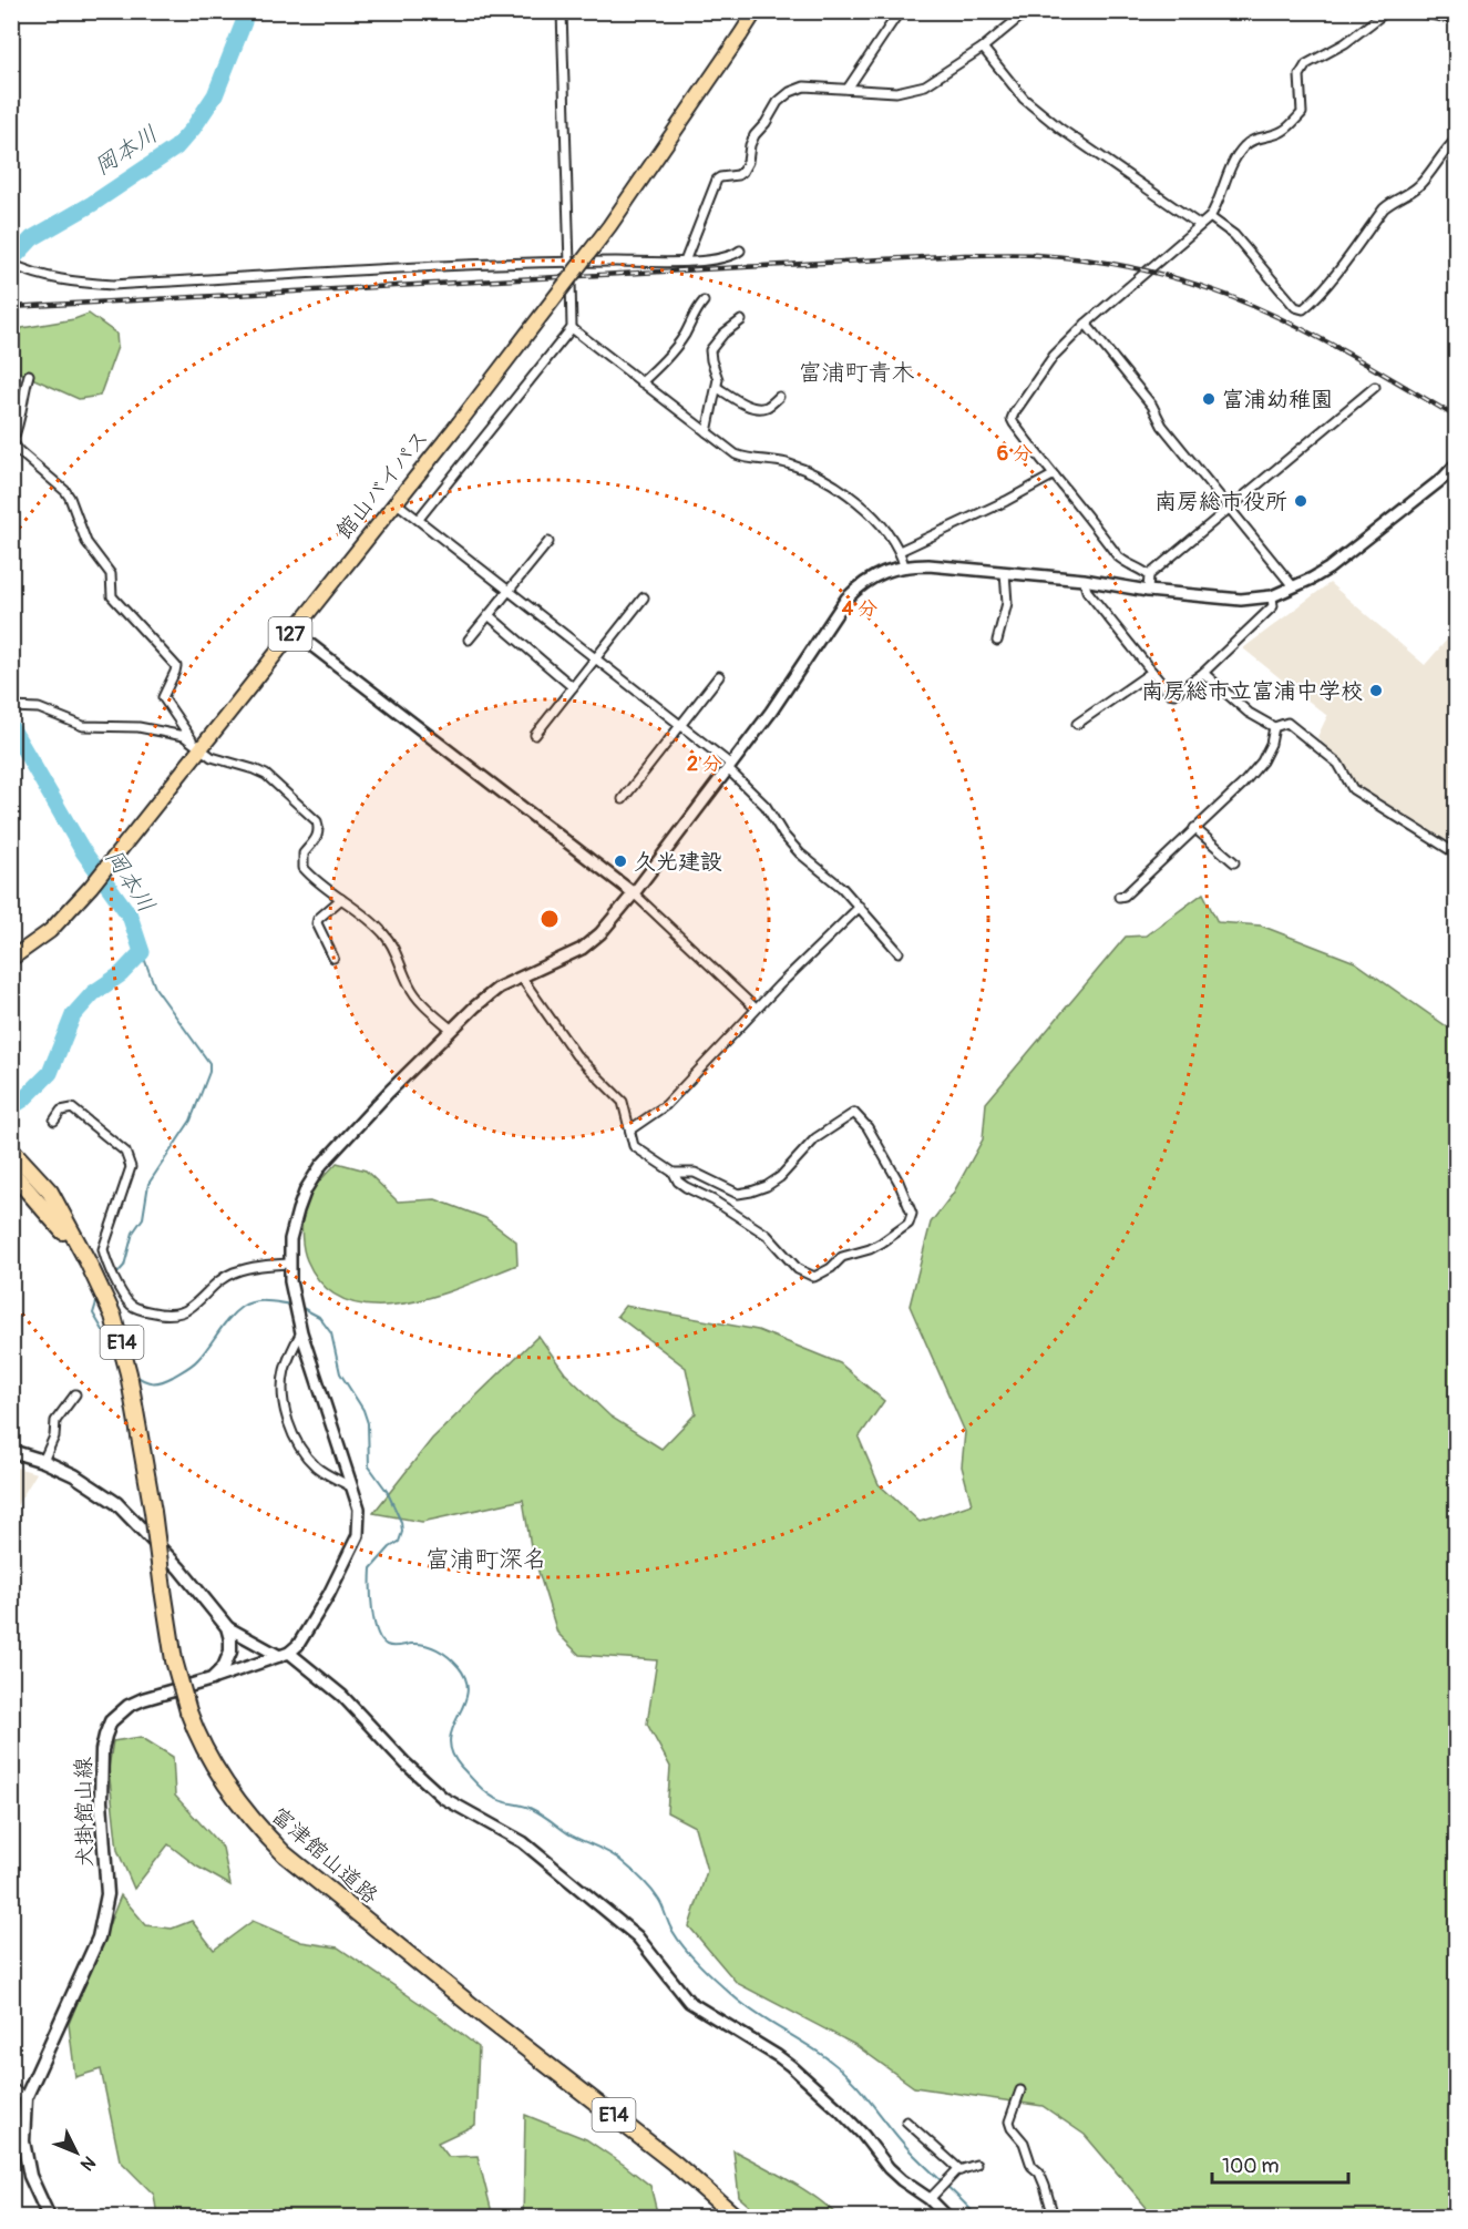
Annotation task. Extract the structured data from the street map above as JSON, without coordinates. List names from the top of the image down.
{
  "streets": {
    "highway": [
      "館山バイパス",
      "127",
      "E14",
      "富津館山道路"
    ],
    "main road": ["犬掛館山線"]
  },
  "districts": ["富浦町青木", "富浦町深名"],
  "water": ["岡本川"],
  "places": [
    "富浦幼稚園",
    "南房総市役所",
    "南房総市立富浦中学校",
    "久光建設"
  ],
  "scale_bar": "100 m",
  "north": "bottom right",
  "rings": ["6 分", "4 分", "2 分"]
}
